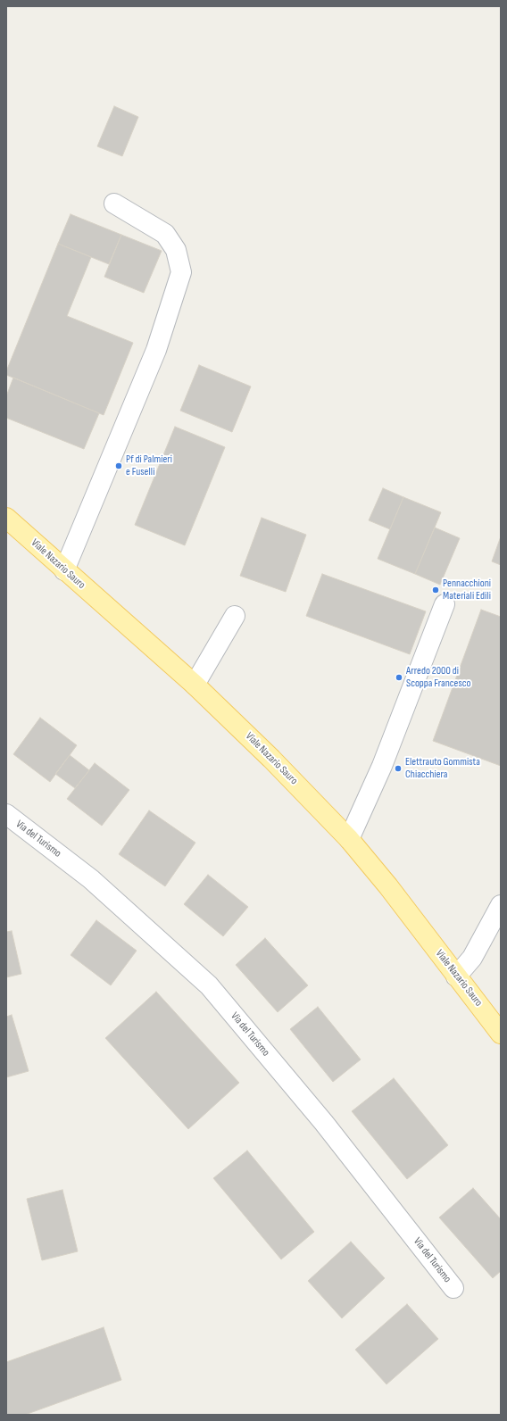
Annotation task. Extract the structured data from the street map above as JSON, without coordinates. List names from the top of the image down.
{
  "streets": {
    "main road": ["Viale Nazario Sauro"],
    "street": ["Via del Turismo"]
  },
  "places": [
    "Pf di Palmieri e Fuselli",
    "Pennacchioni Materiali Edili",
    "Arredo 2000 di Scoppa Francesco",
    "Elettrauto Gommista Chiacchiera"
  ]
}
